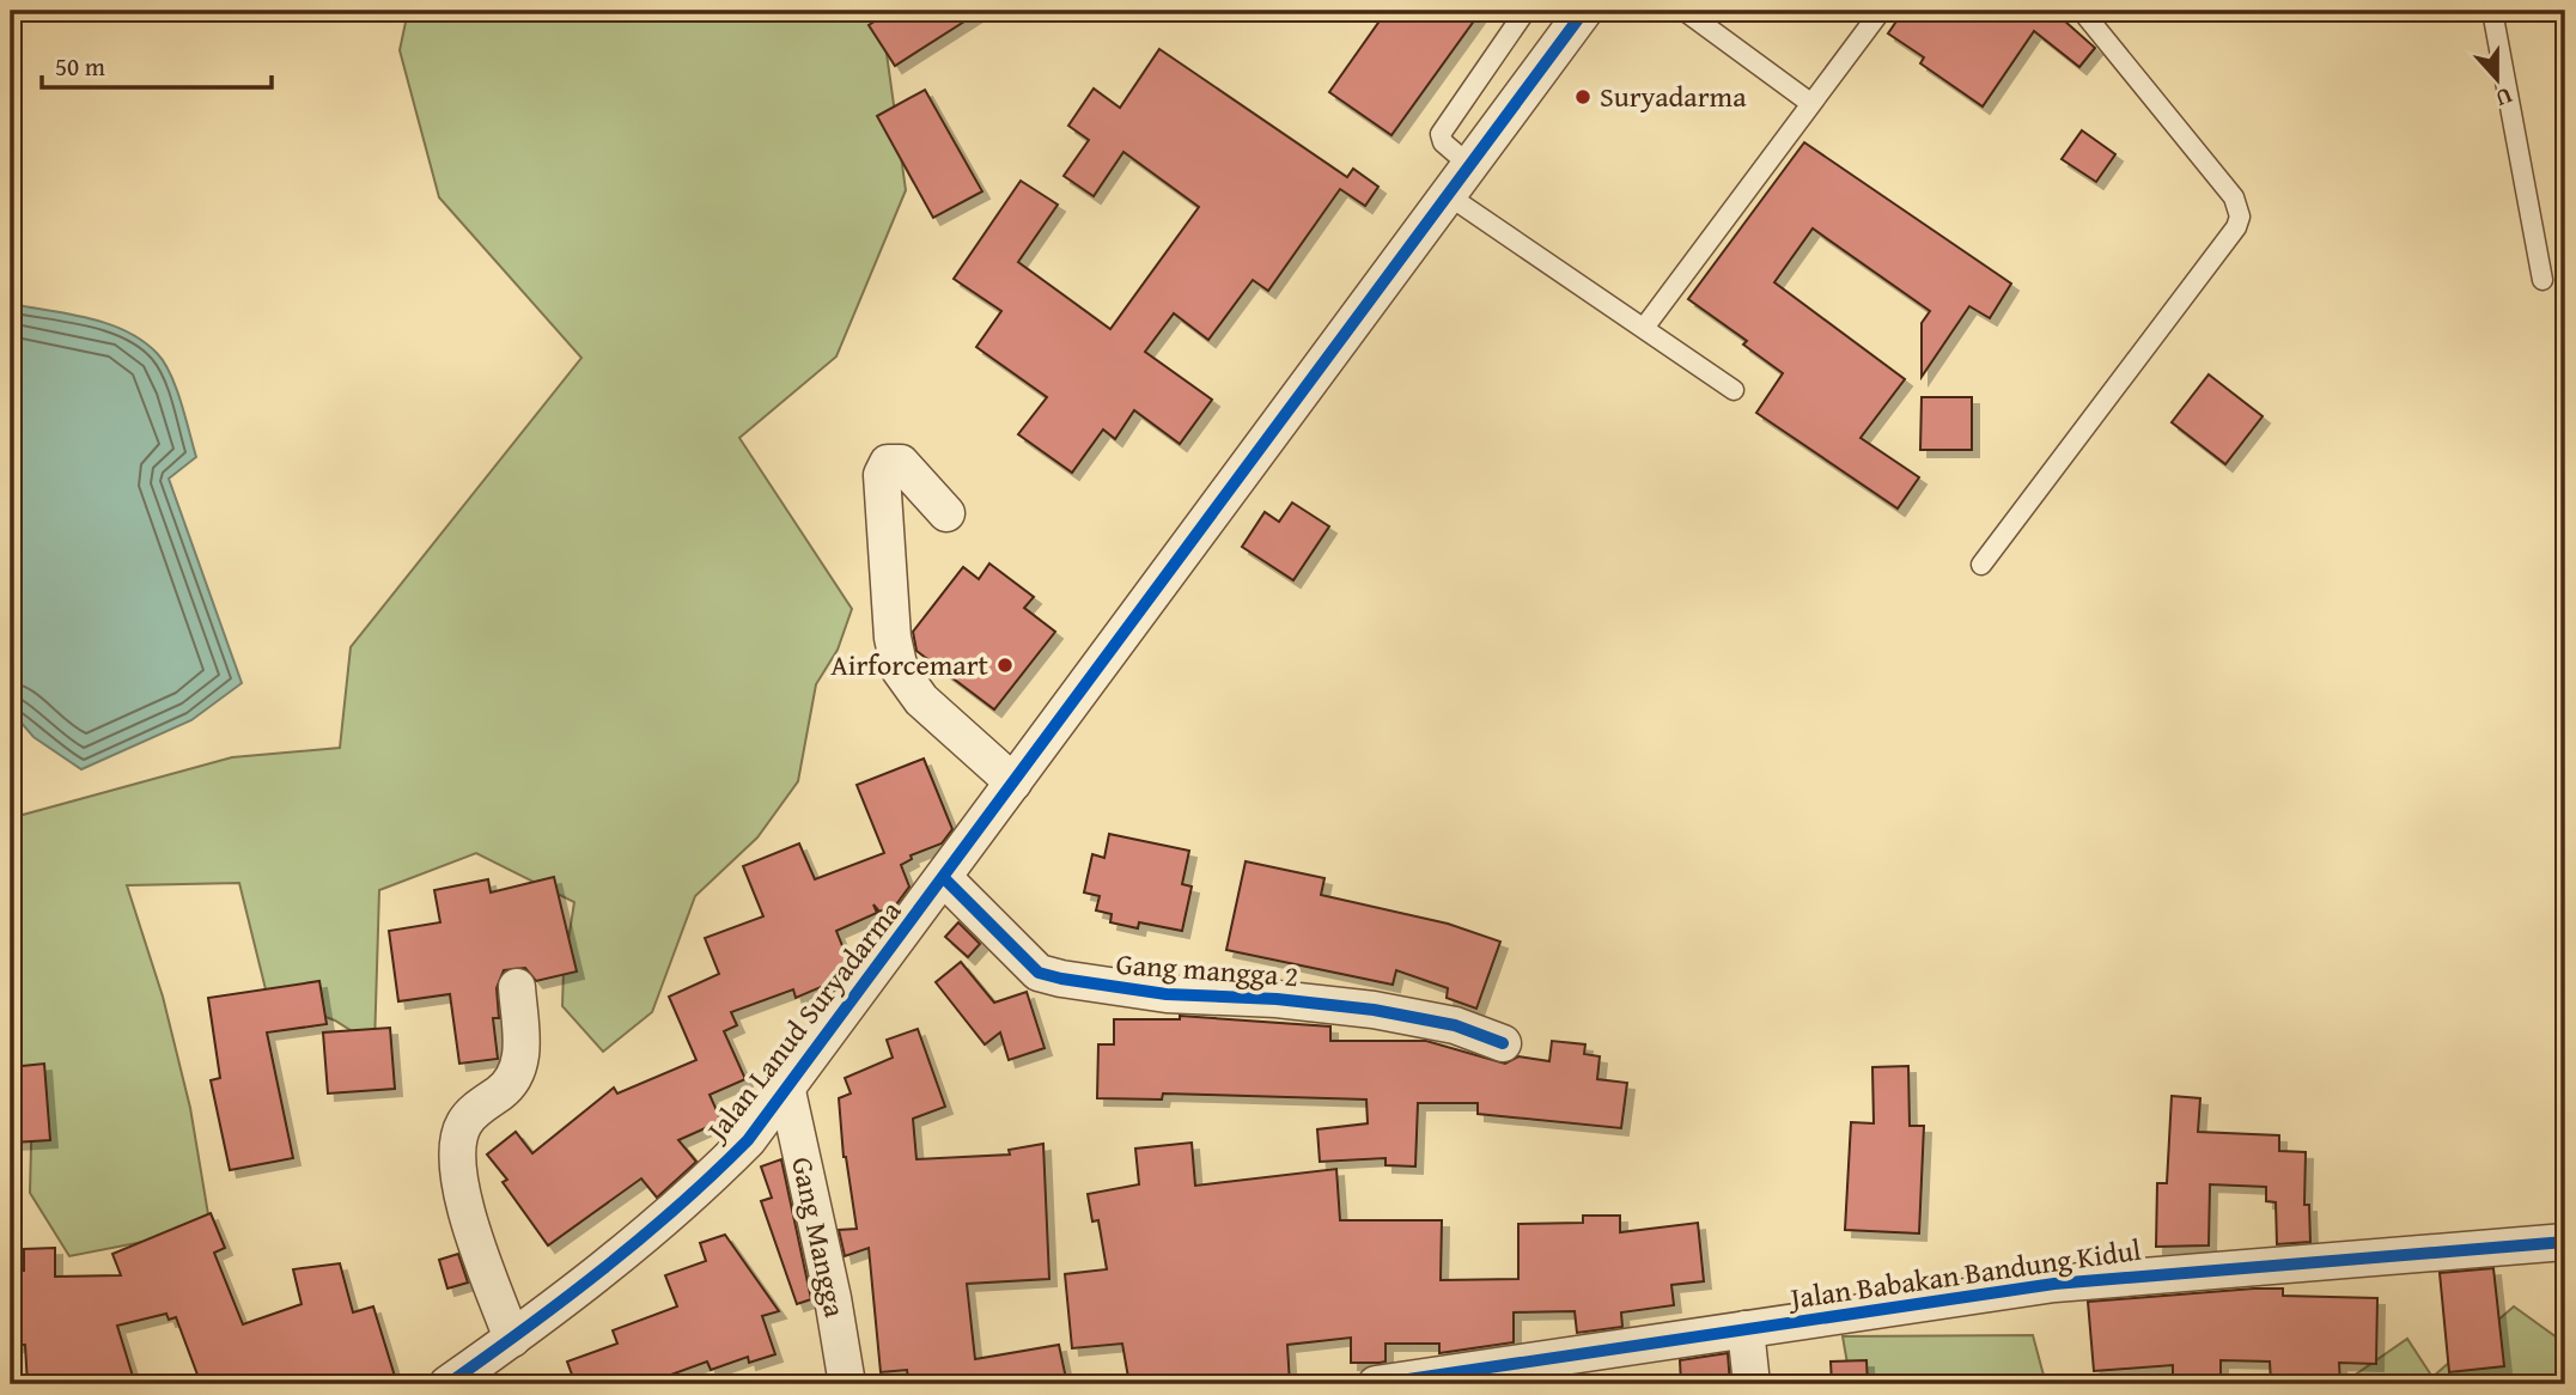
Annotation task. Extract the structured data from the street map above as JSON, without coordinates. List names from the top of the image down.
{
  "streets": {
    "street": [
      "Gang mangga 2",
      "Jalan Lanud Suryadarma",
      "Gang Mangga",
      "Jalan Babakan Bandung Kidul"
    ]
  },
  "crossings": [
    ["Gang mangga 2", "Jalan Lanud Suryadarma"],
    ["Jalan Lanud Suryadarma", "Gang Mangga"]
  ],
  "places": ["Suryadarma", "Airforcemart"],
  "scale_bar": "50 m",
  "north": "bottom"
}
